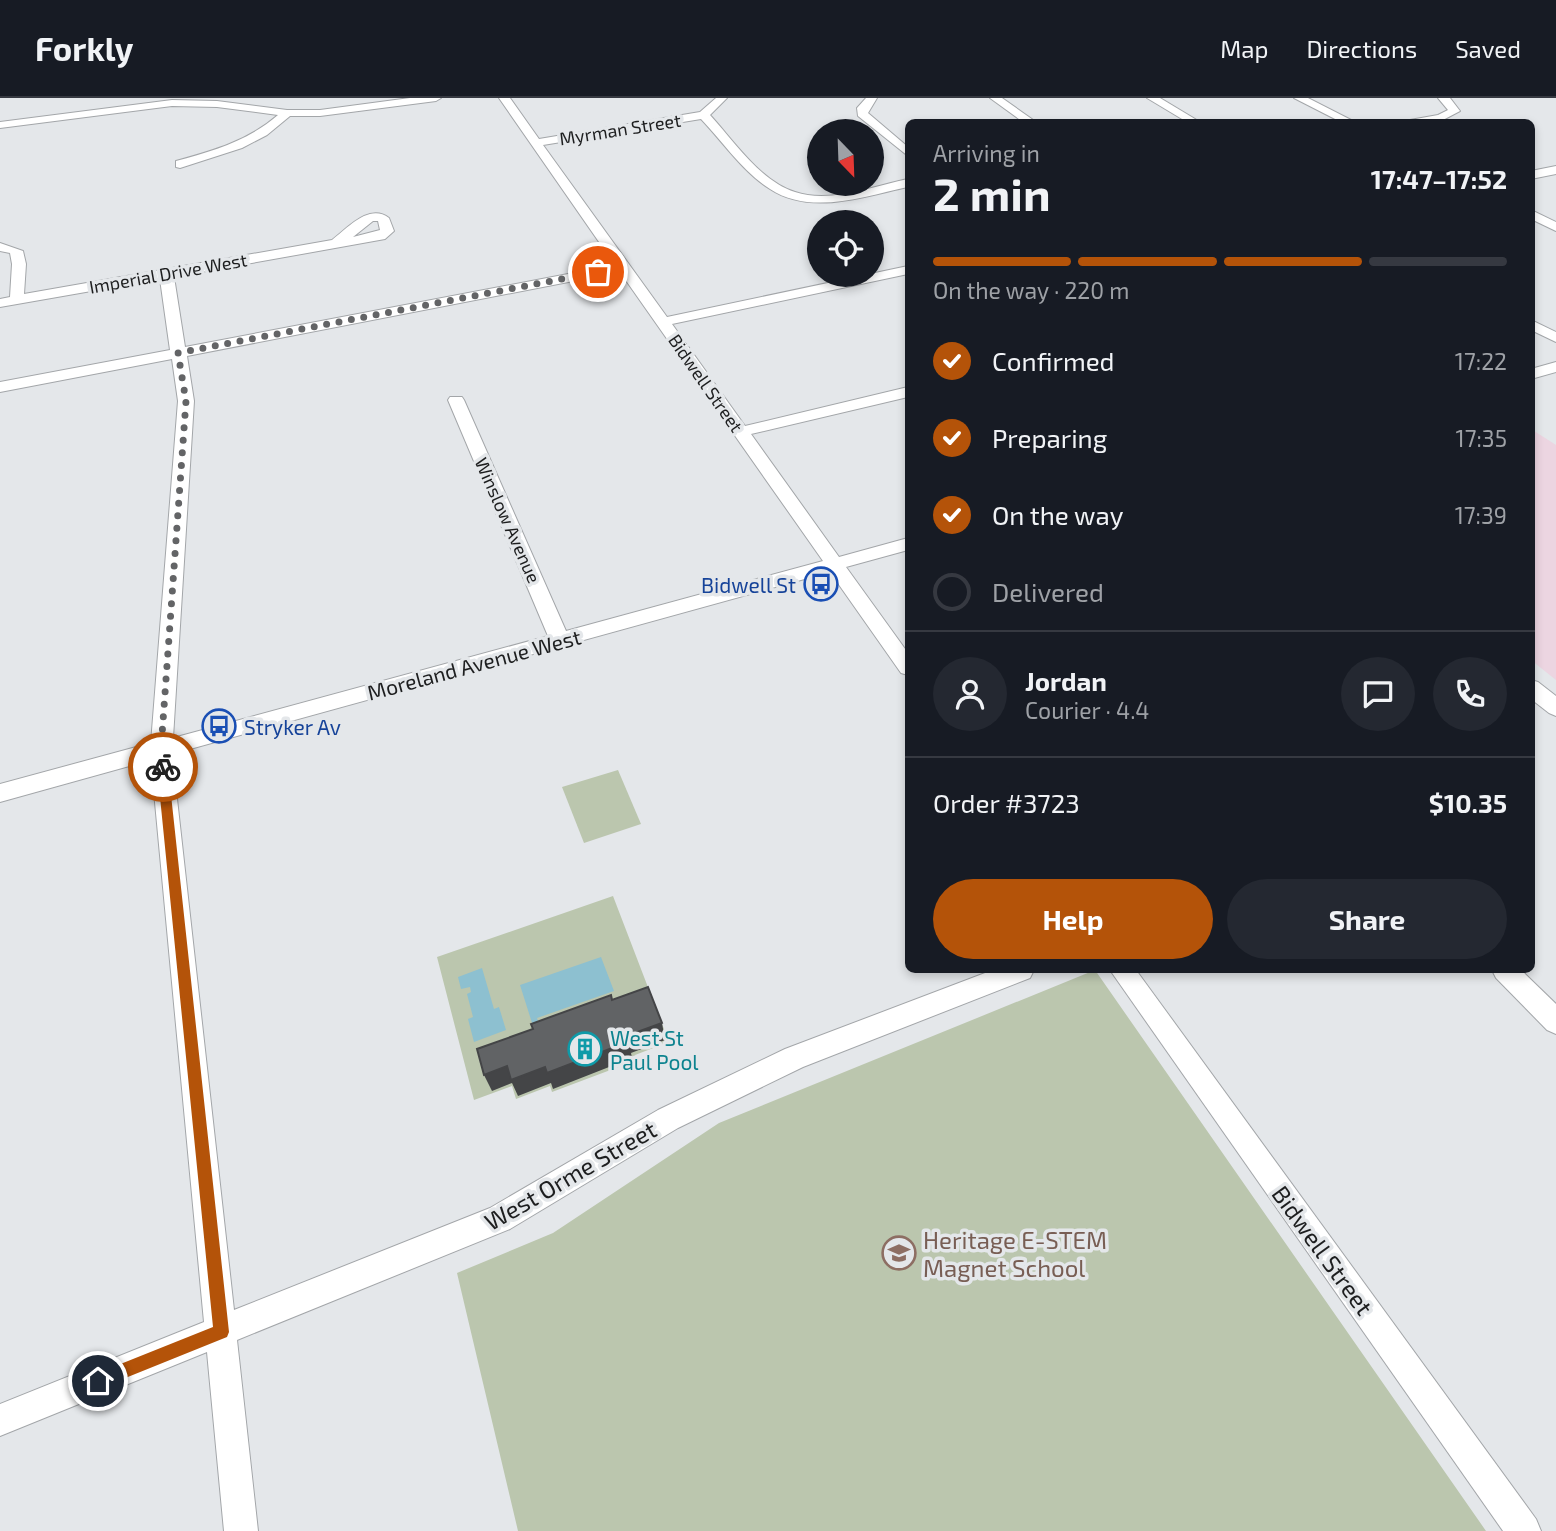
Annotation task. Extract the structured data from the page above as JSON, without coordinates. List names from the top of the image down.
{
  "streets": {
    "street": [
      "Myrman Street",
      "Imperial Drive West",
      "Bidwell Street",
      "Winslow Avenue",
      "Moreland Avenue West",
      "West Orme Street"
    ]
  },
  "crossings": [
    ["Myrman Street", "Bidwell Street"],
    ["Bidwell Street", "Moreland Avenue West"],
    ["Winslow Avenue", "Moreland Avenue West"]
  ],
  "places": {
    "bus stop": ["Bidwell St", "Stryker Av"],
    "building": ["West St Paul Pool"],
    "school or university": ["Heritage E-STEM Magnet School"]
  },
  "north": "bottom right",
  "page": {
    "header": "Forkly",
    "nav": ["Map", "Directions", "Saved"],
    "heading": ["2 min", "Arriving in", "17:47–17:52"],
    "panel": [
      "Jordan",
      "Courier · 4.4",
      "Order #3723",
      "$10.35"
    ],
    "bar": "On the way · 220 m",
    "list": [
      ["Confirmed", "17:22"],
      ["Preparing", "17:35"],
      ["On the way", "17:39"],
      "Delivered"
    ],
    "buttons": ["Help", "Share"]
  }
}
